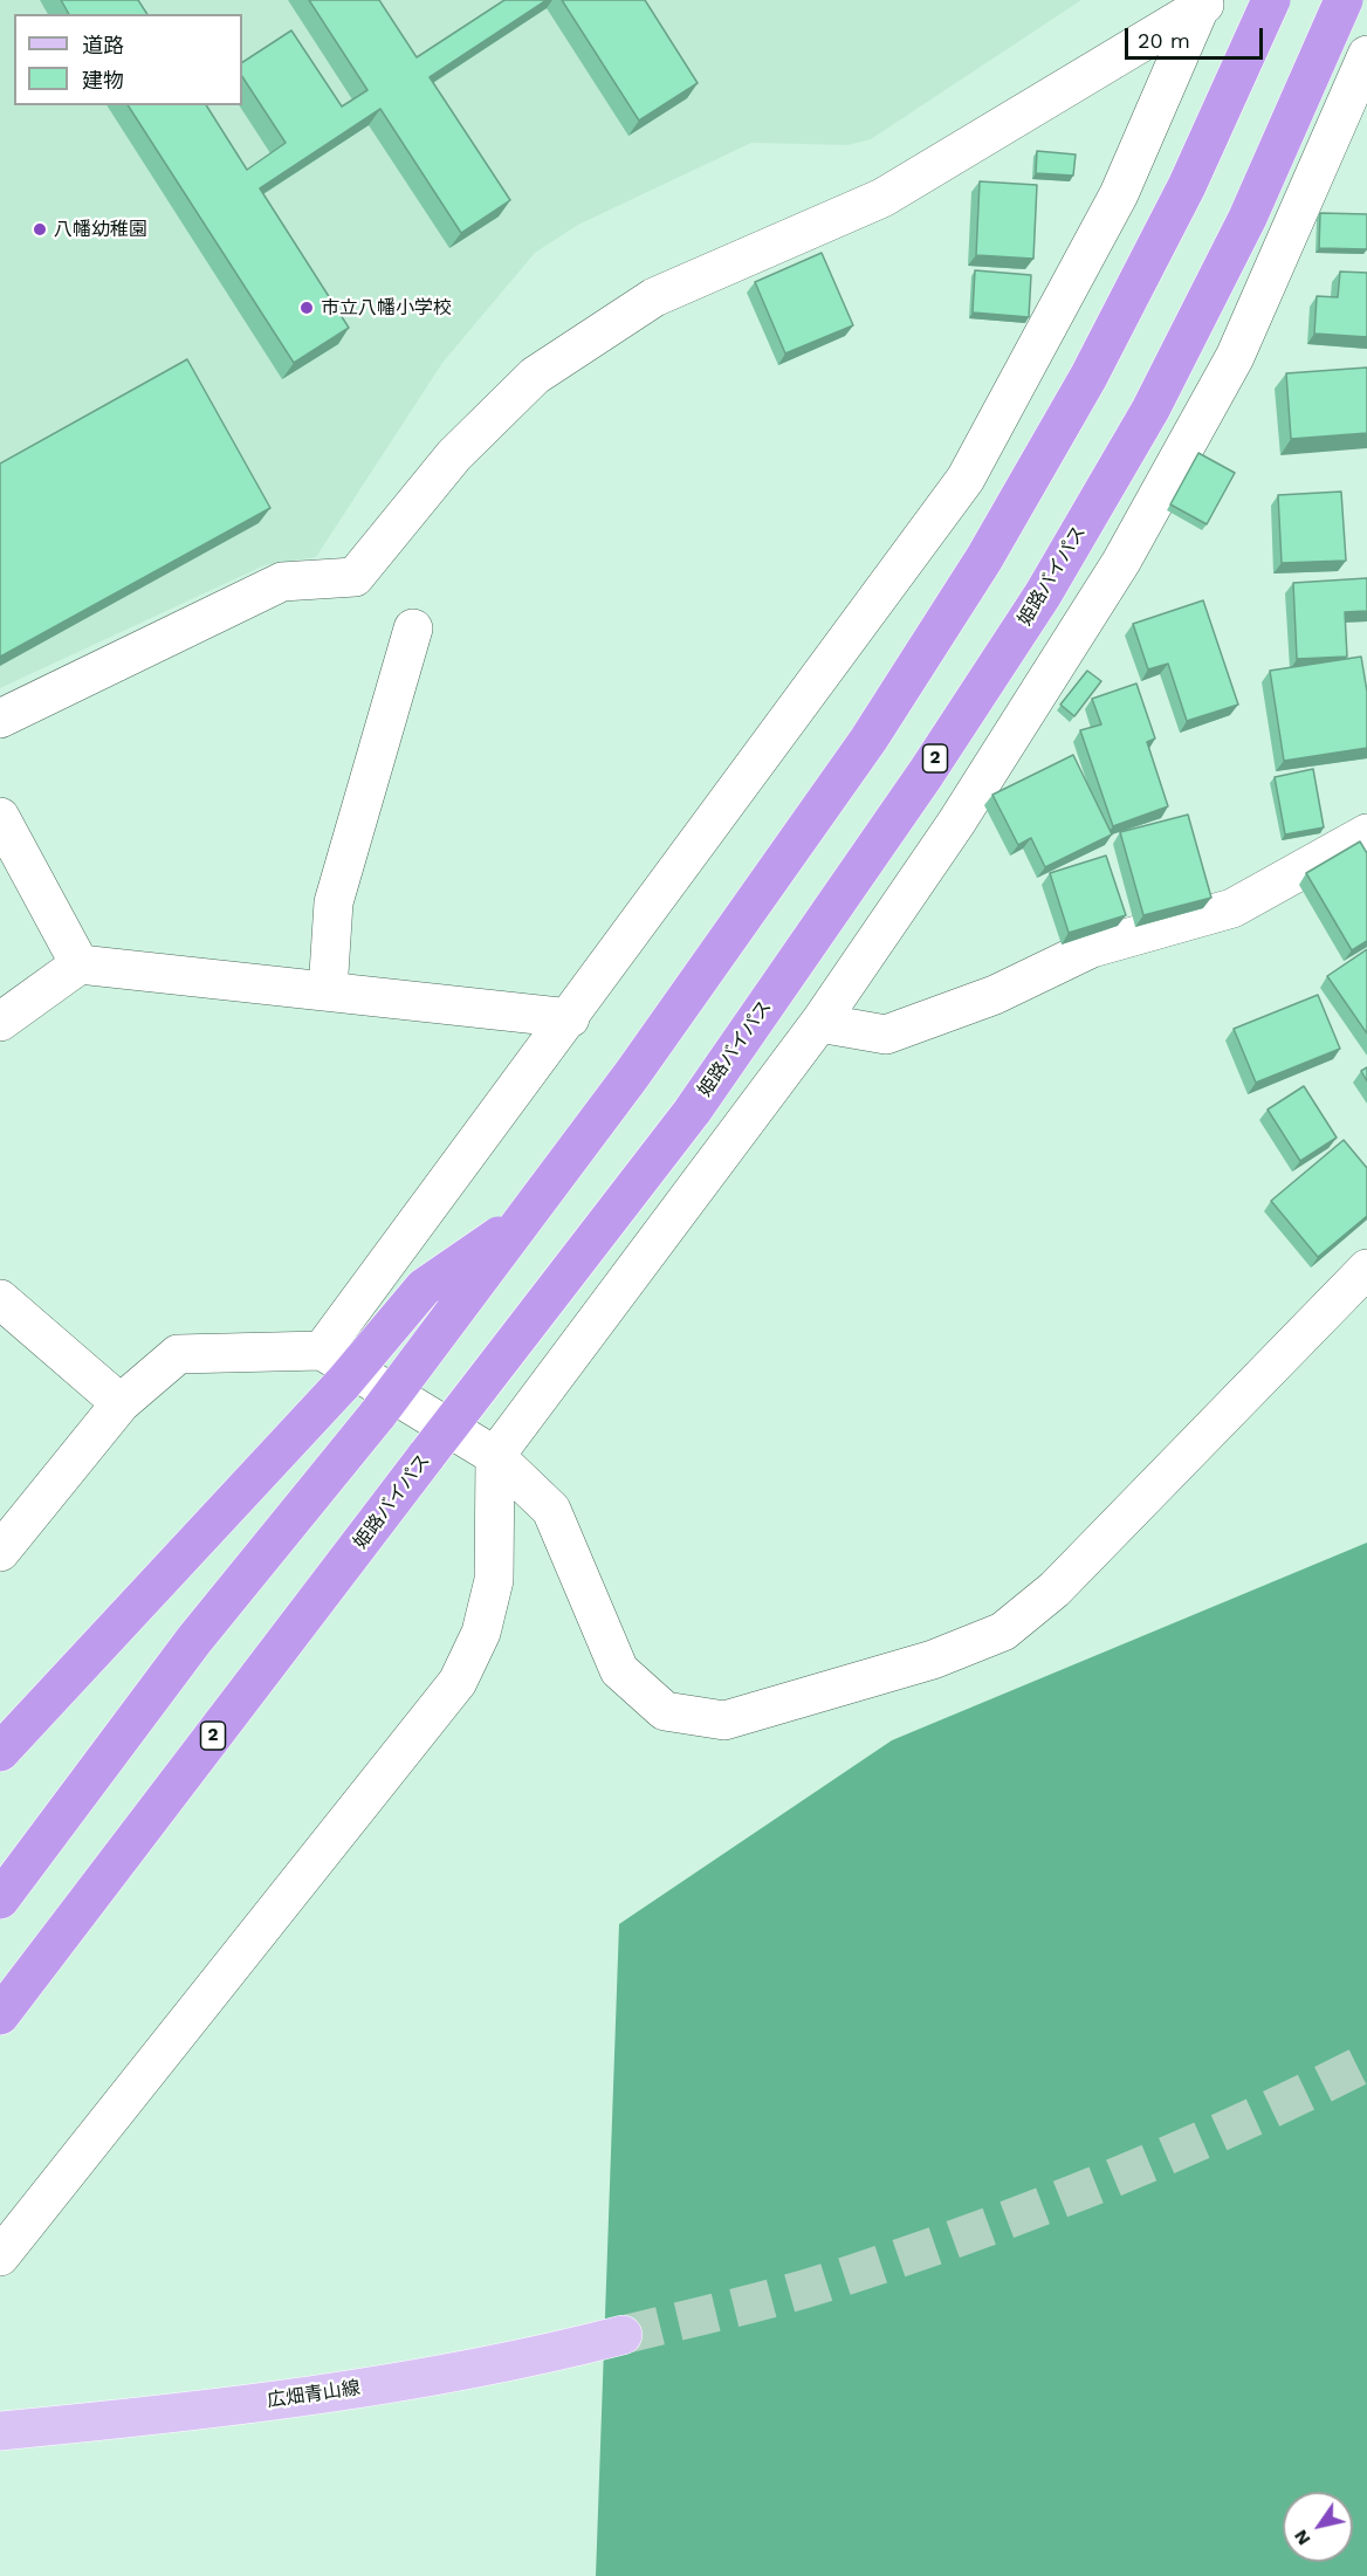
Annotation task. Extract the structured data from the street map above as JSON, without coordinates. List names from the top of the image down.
{
  "streets": {
    "highway": ["姫路バイパス", "2"],
    "main road": ["広畑青山線"]
  },
  "places": ["八幡幼稚園", "市立八幡小学校"],
  "legend": ["道路", "建物"],
  "scale_bar": "20 m",
  "north": "bottom left"
}
